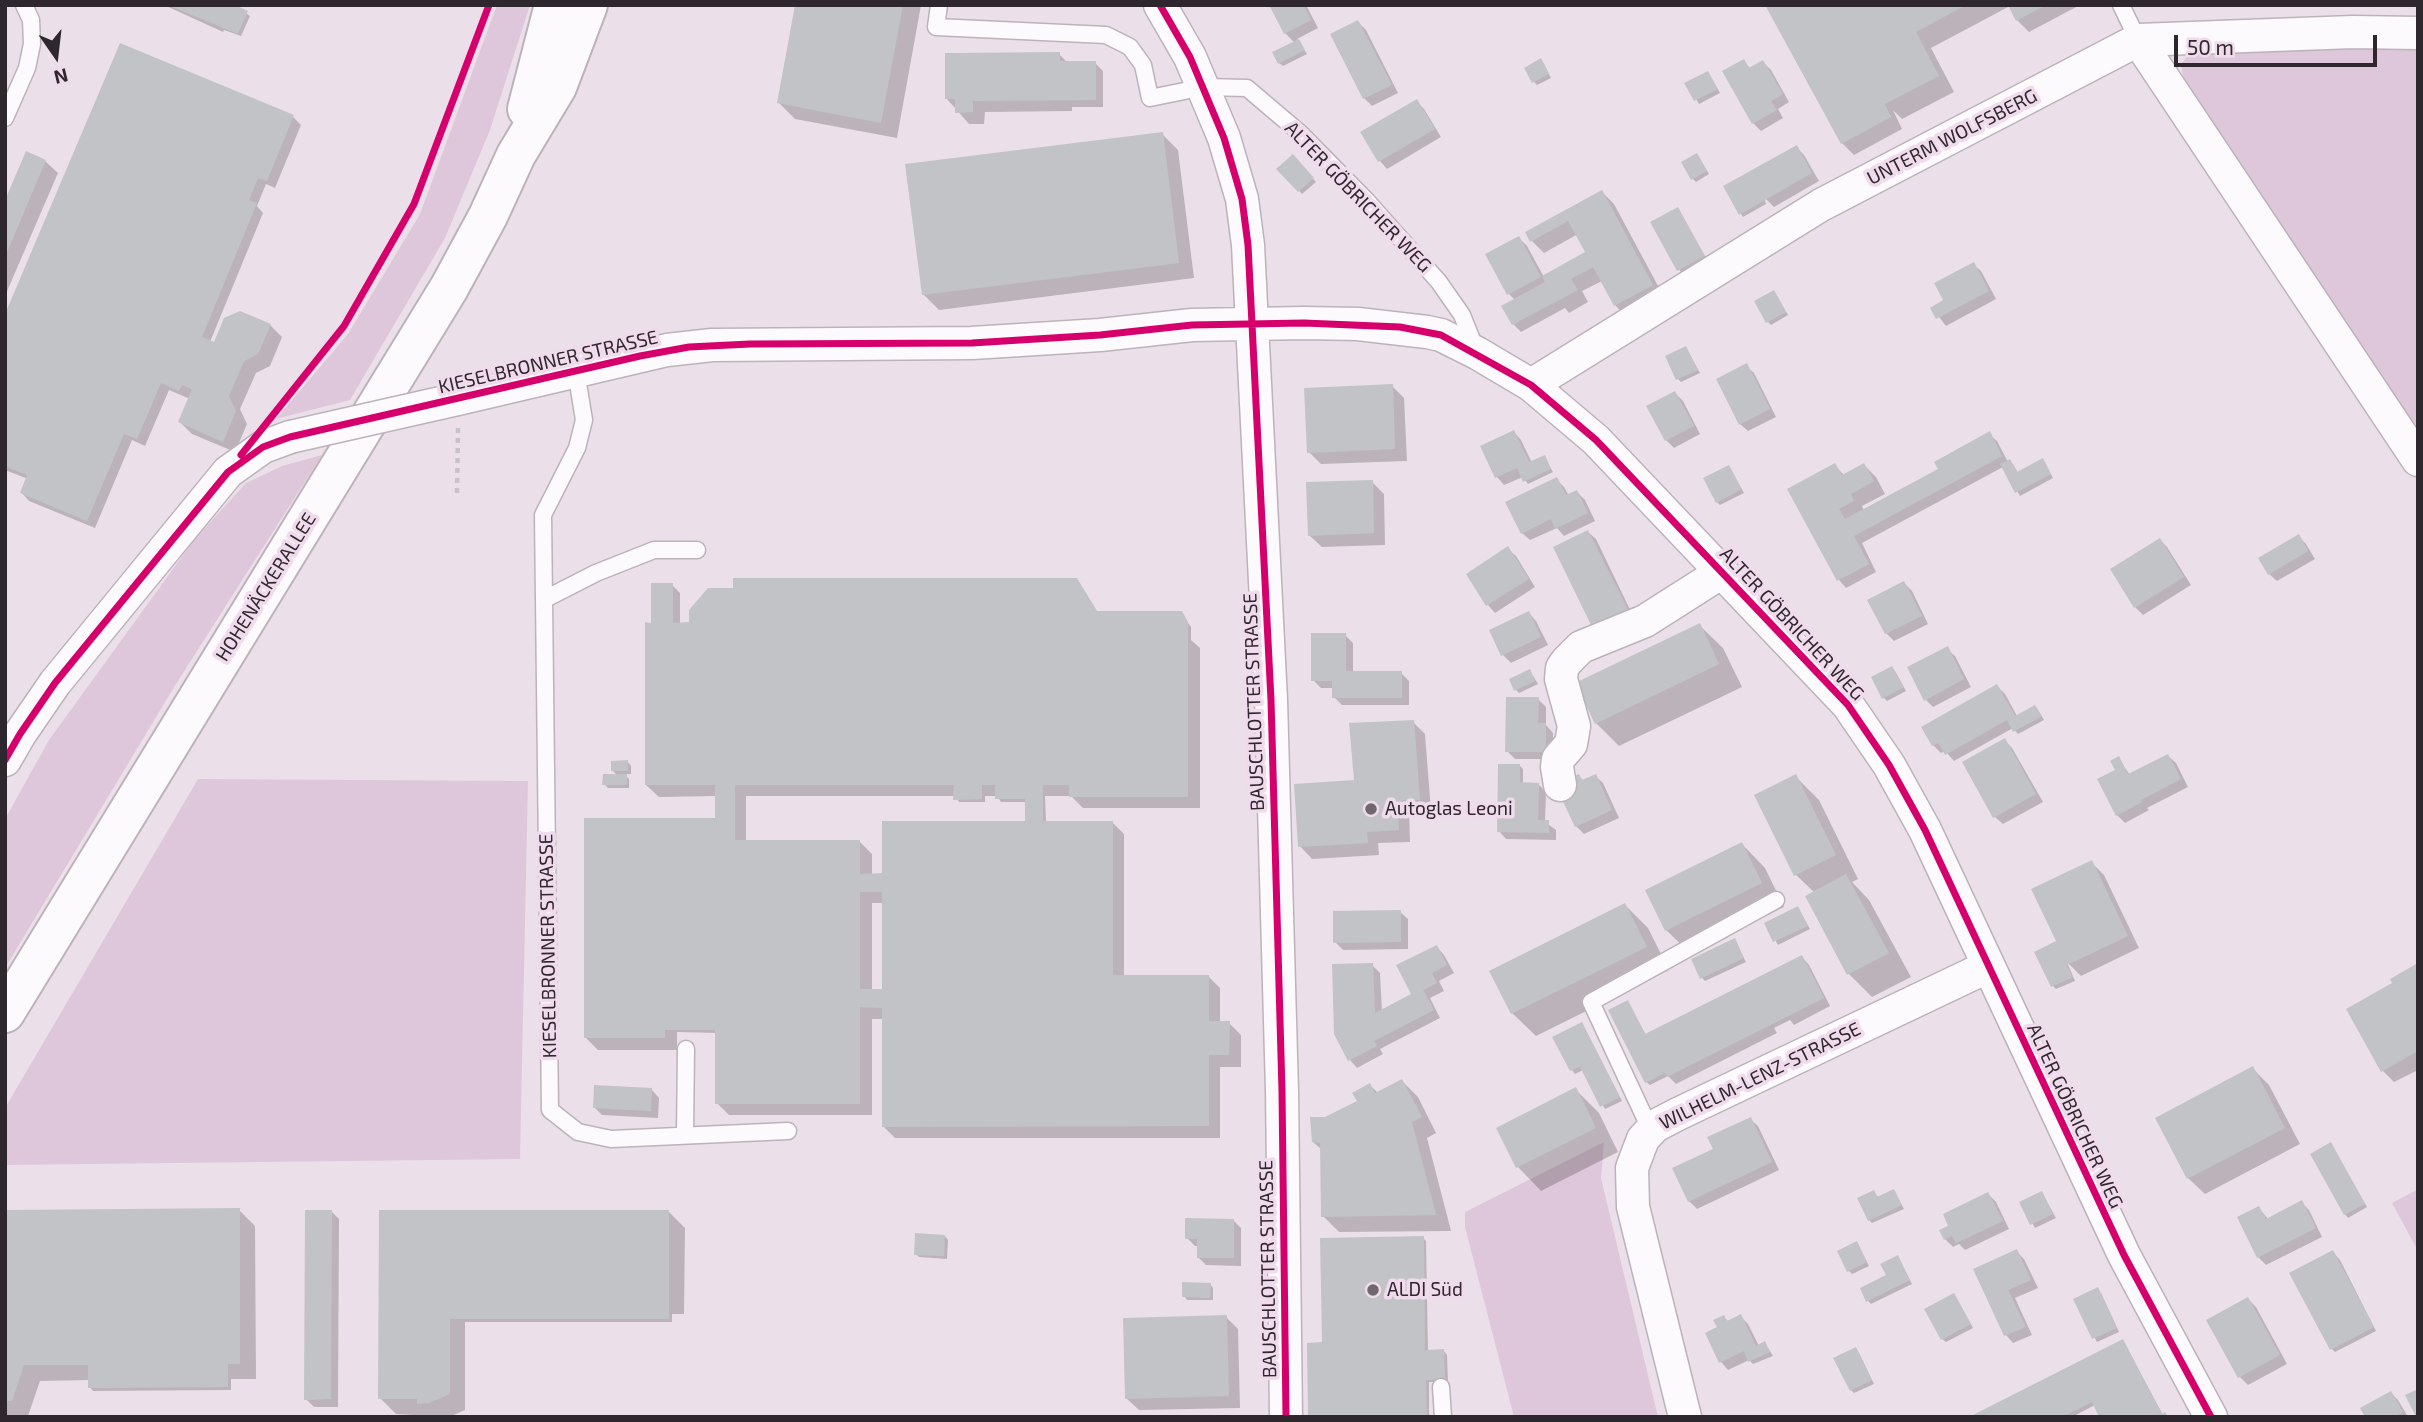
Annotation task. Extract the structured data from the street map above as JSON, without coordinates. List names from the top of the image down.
{
  "streets": {
    "main road": ["HOHENÄCKERALLEE"],
    "street": [
      "UNTERM WOLFSBERG",
      "ALTER GÖBRICHER WEG",
      "KIESELBRONNER STRASSE",
      "BAUSCHLOTTER STRASSE",
      "WILHELM-LENZ-STRASSE"
    ]
  },
  "crossings": [
    ["UNTERM WOLFSBERG", "ALTER GÖBRICHER WEG"],
    ["ALTER GÖBRICHER WEG", "KIESELBRONNER STRASSE"],
    ["ALTER GÖBRICHER WEG", "BAUSCHLOTTER STRASSE"],
    ["ALTER GÖBRICHER WEG", "WILHELM-LENZ-STRASSE"],
    ["KIESELBRONNER STRASSE", "BAUSCHLOTTER STRASSE"]
  ],
  "places": ["Autoglas Leoni", "ALDI Süd"],
  "scale_bar": "50 m",
  "north": "bottom"
}
